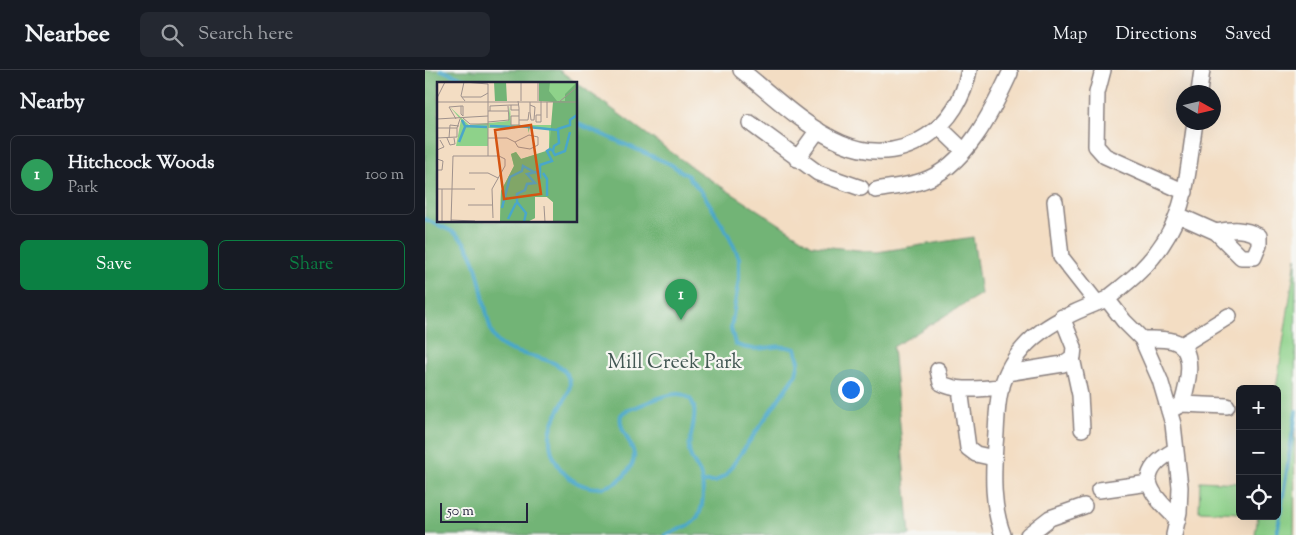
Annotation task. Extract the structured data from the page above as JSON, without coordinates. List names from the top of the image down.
{
  "parks": ["Mill Creek Park"],
  "scale_bar": "50 m",
  "north": "right",
  "page": {
    "header": "Nearbee",
    "search": "Search here",
    "nav": ["Map", "Directions", "Saved"],
    "heading": "Nearby",
    "list": [
      {
        "mark": "1",
        "name": "Hitchcock Woods",
        "note": "Park",
        "value": "100 m"
      }
    ],
    "buttons": ["Save", "Share"],
    "pins": "1",
    "map_buttons": ["+", "−"],
    "scale": "50 m"
  }
}
